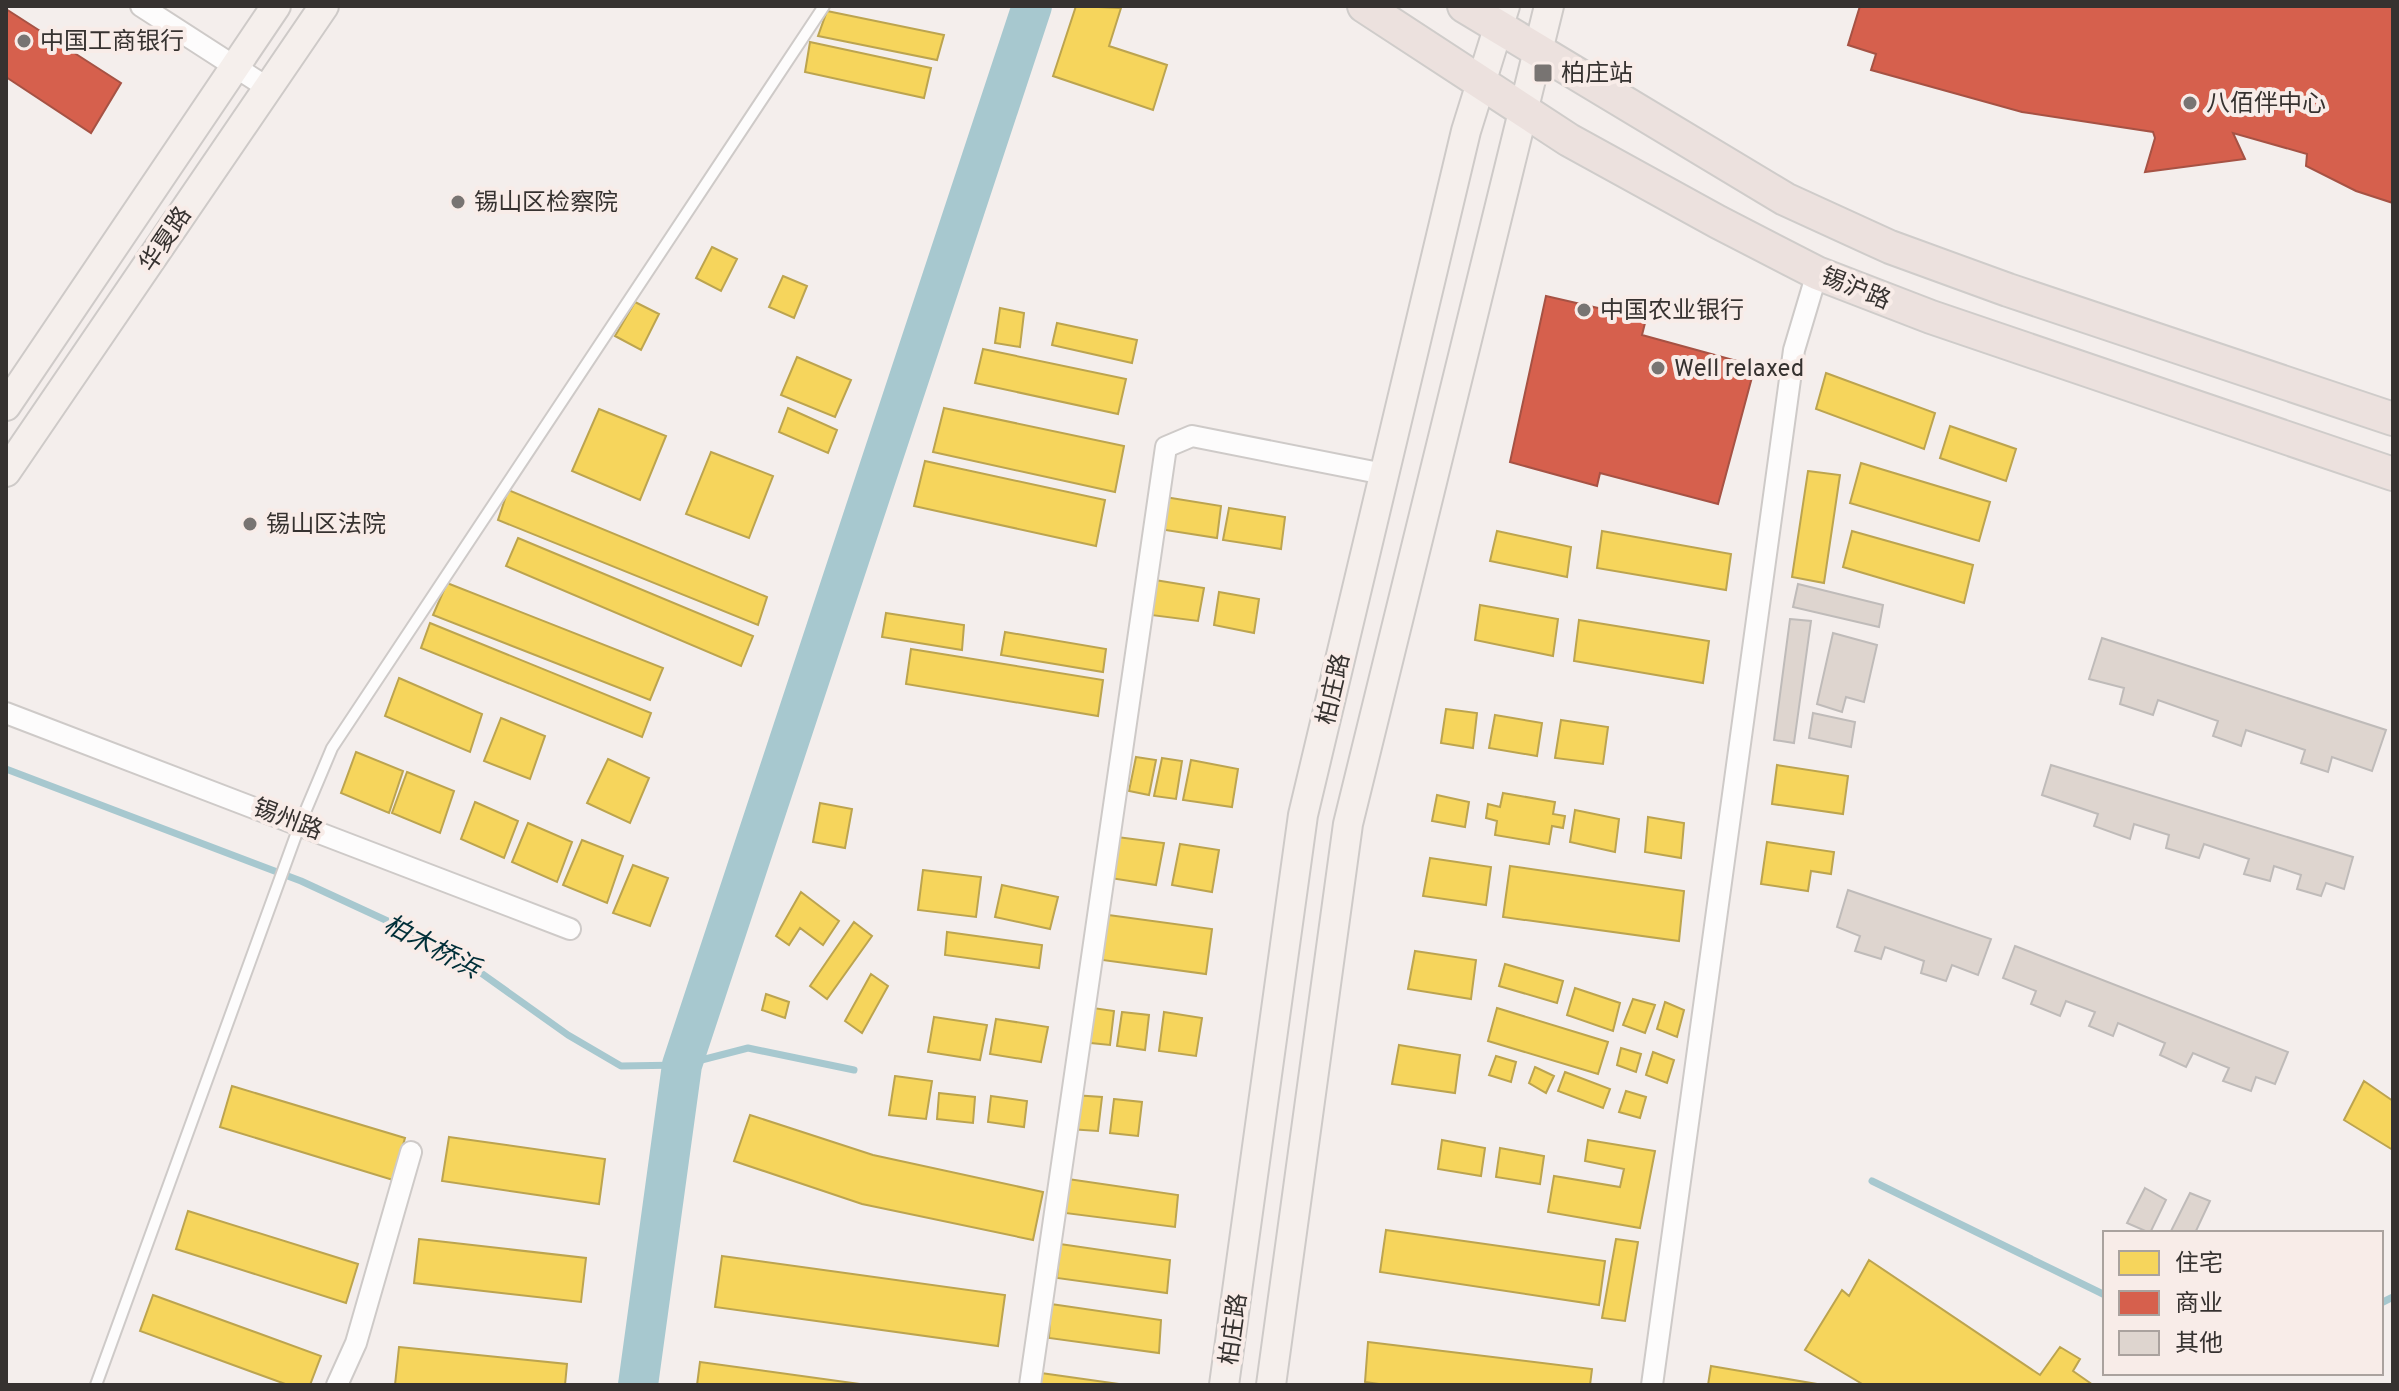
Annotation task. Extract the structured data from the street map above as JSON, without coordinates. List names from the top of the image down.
{
  "streets": {
    "main road": ["锡沪路"],
    "street": ["华夏路", "柏庄路", "锡州路"]
  },
  "crossings": [
    ["锡沪路", "柏庄路"]
  ],
  "water": ["柏木桥浜"],
  "places": {
    "other": [
      "中国工商银行",
      "八佰伴中心",
      "锡山区检察院",
      "中国农业银行",
      "Well relaxed",
      "锡山区法院"
    ],
    "transit": ["柏庄站"]
  },
  "legend": ["住宅", "商业", "其他"]
}
